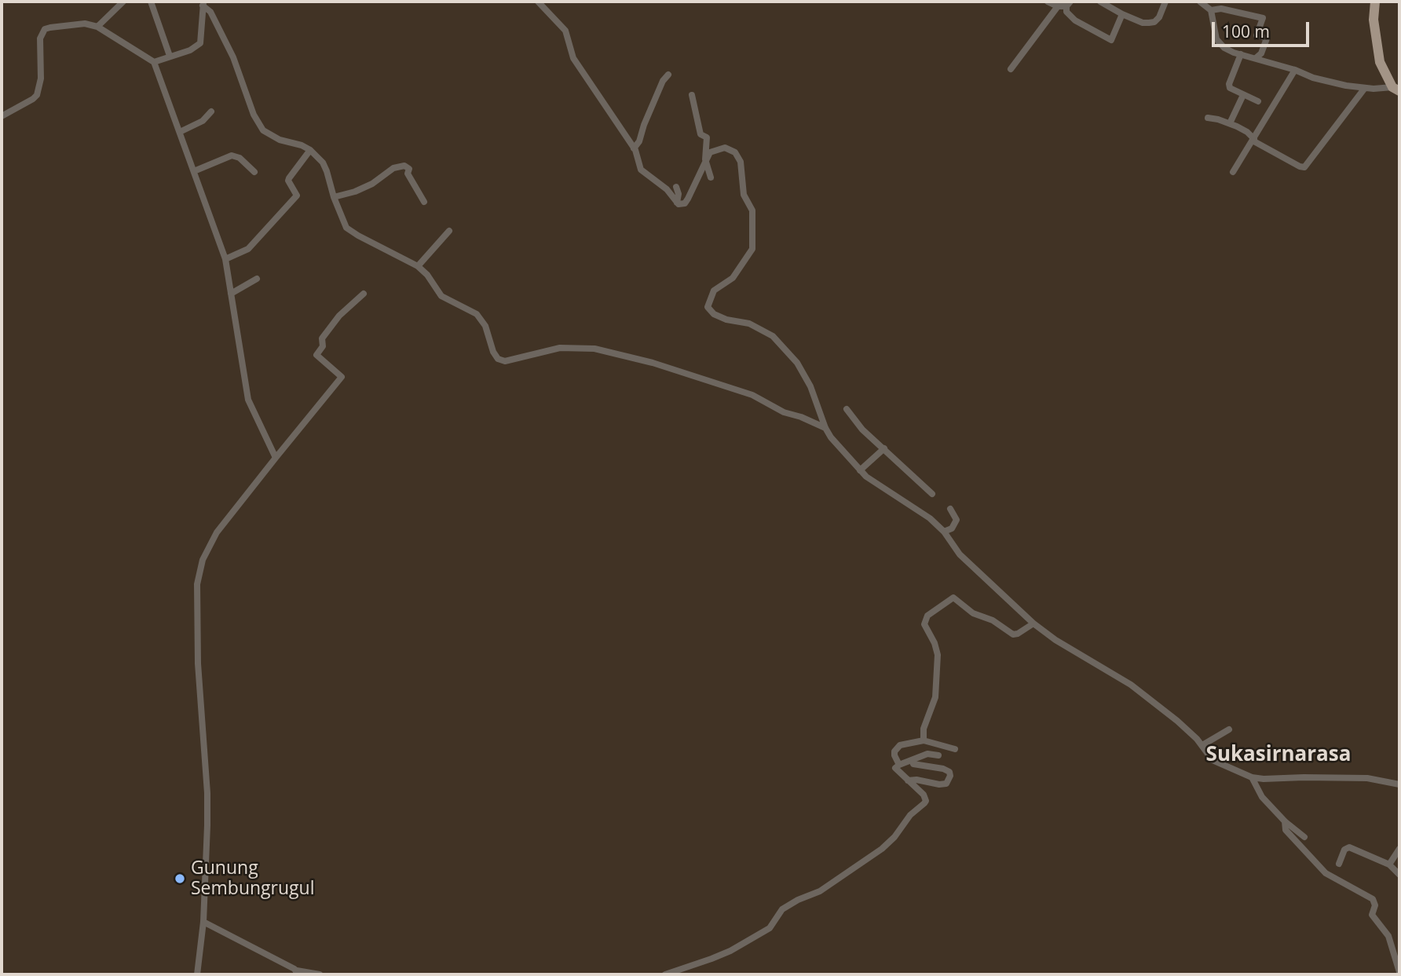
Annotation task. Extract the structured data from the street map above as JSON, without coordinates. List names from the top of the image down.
{
  "districts": ["Sukasirnarasa"],
  "places": ["Gunung Sembungrugul"],
  "scale_bar": "100 m"
}
